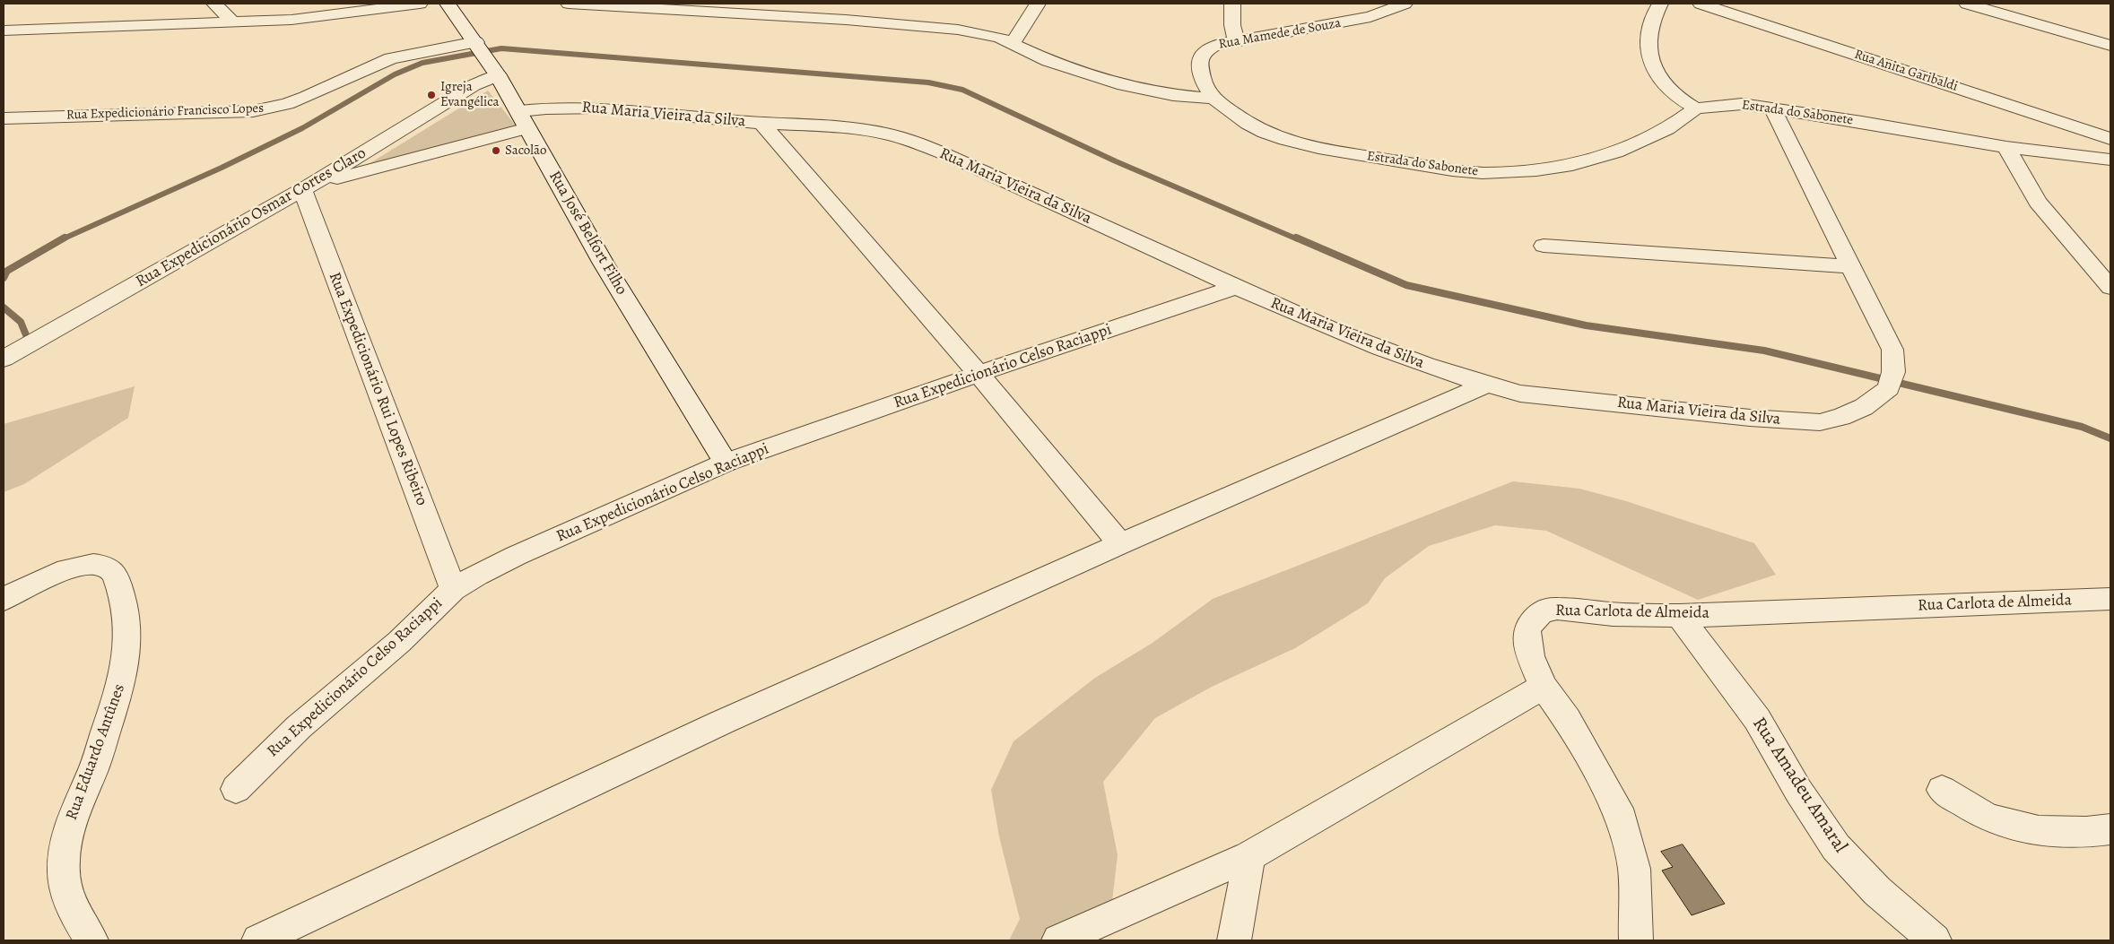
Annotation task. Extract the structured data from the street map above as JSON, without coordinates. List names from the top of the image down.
{
  "streets": {
    "street": [
      "Rua Mamede de Souza",
      "Rua Anita Garibaldi",
      "Rua Expedicionário Francisco Lopes",
      "Estrada do Sabonete",
      "Rua Maria Vieira da Silva",
      "Rua Expedicionário Osmar Cortes Claro",
      "Rua José Belfort Filho",
      "Rua Expedicionário Celso Raciappi",
      "Rua Expedicionário Rui Lopes Ribeiro",
      "Rua Carlota de Almeida",
      "Rua Eduardo Antûnes",
      "Rua Amadeu Amaral"
    ]
  },
  "crossings": [
    ["Rua Mamede de Souza", "Estrada do Sabonete"],
    ["Rua Expedicionário Francisco Lopes", "Rua José Belfort Filho"],
    ["Estrada do Sabonete", "Rua Maria Vieira da Silva"],
    ["Rua Maria Vieira da Silva", "Rua Expedicionário Osmar Cortes Claro"],
    ["Rua Maria Vieira da Silva", "Rua José Belfort Filho"],
    ["Rua Maria Vieira da Silva", "Rua Expedicionário Celso Raciappi"],
    ["Rua Maria Vieira da Silva", "Rua Expedicionário Rui Lopes Ribeiro"],
    ["Rua Expedicionário Osmar Cortes Claro", "Rua José Belfort Filho"],
    ["Rua Expedicionário Osmar Cortes Claro", "Rua Expedicionário Rui Lopes Ribeiro"],
    ["Rua José Belfort Filho", "Rua Expedicionário Celso Raciappi"],
    ["Rua Expedicionário Celso Raciappi", "Rua Expedicionário Rui Lopes Ribeiro"],
    ["Rua Carlota de Almeida", "Rua Amadeu Amaral"]
  ],
  "places": ["Igreja Evangélica", "Sacolão"]
}
